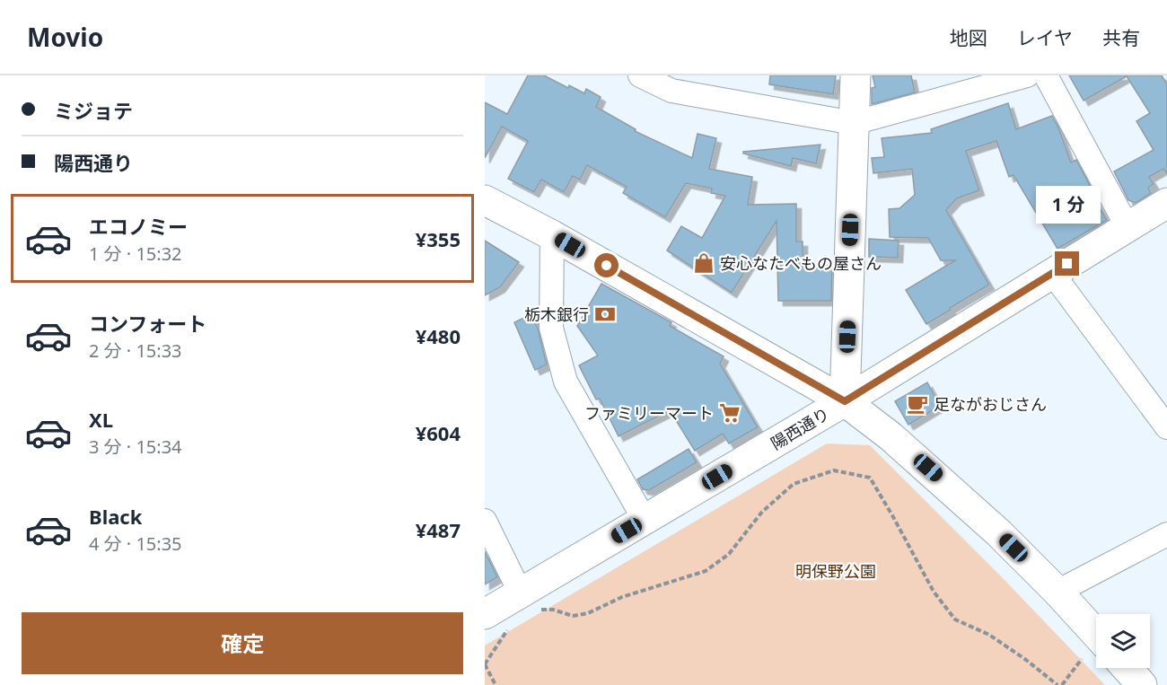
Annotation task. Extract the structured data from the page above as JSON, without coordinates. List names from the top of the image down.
{
  "streets": {
    "street": ["陽西通り"]
  },
  "parks": ["明保野公園"],
  "places": {
    "shop": ["安心なたべもの屋さん"],
    "bank": ["栃木銀行"],
    "cafe": ["足ながおじさん"],
    "supermarket": ["ファミリーマート"]
  },
  "page": {
    "header": "Movio",
    "nav": ["地図", "レイヤ", "共有"],
    "banner": ["ミジョテ", "陽西通り"],
    "bubble": "1 分",
    "list": [
      {
        "name": "エコノミー",
        "note": "1 分 · 15:32",
        "value": "¥355"
      },
      {
        "name": "コンフォート",
        "note": "2 分 · 15:33",
        "value": "¥480"
      },
      {
        "name": "XL",
        "note": "3 分 · 15:34",
        "value": "¥604"
      },
      {
        "name": "Black",
        "note": "4 分 · 15:35",
        "value": "¥487"
      }
    ],
    "buttons": "確定"
  }
}
